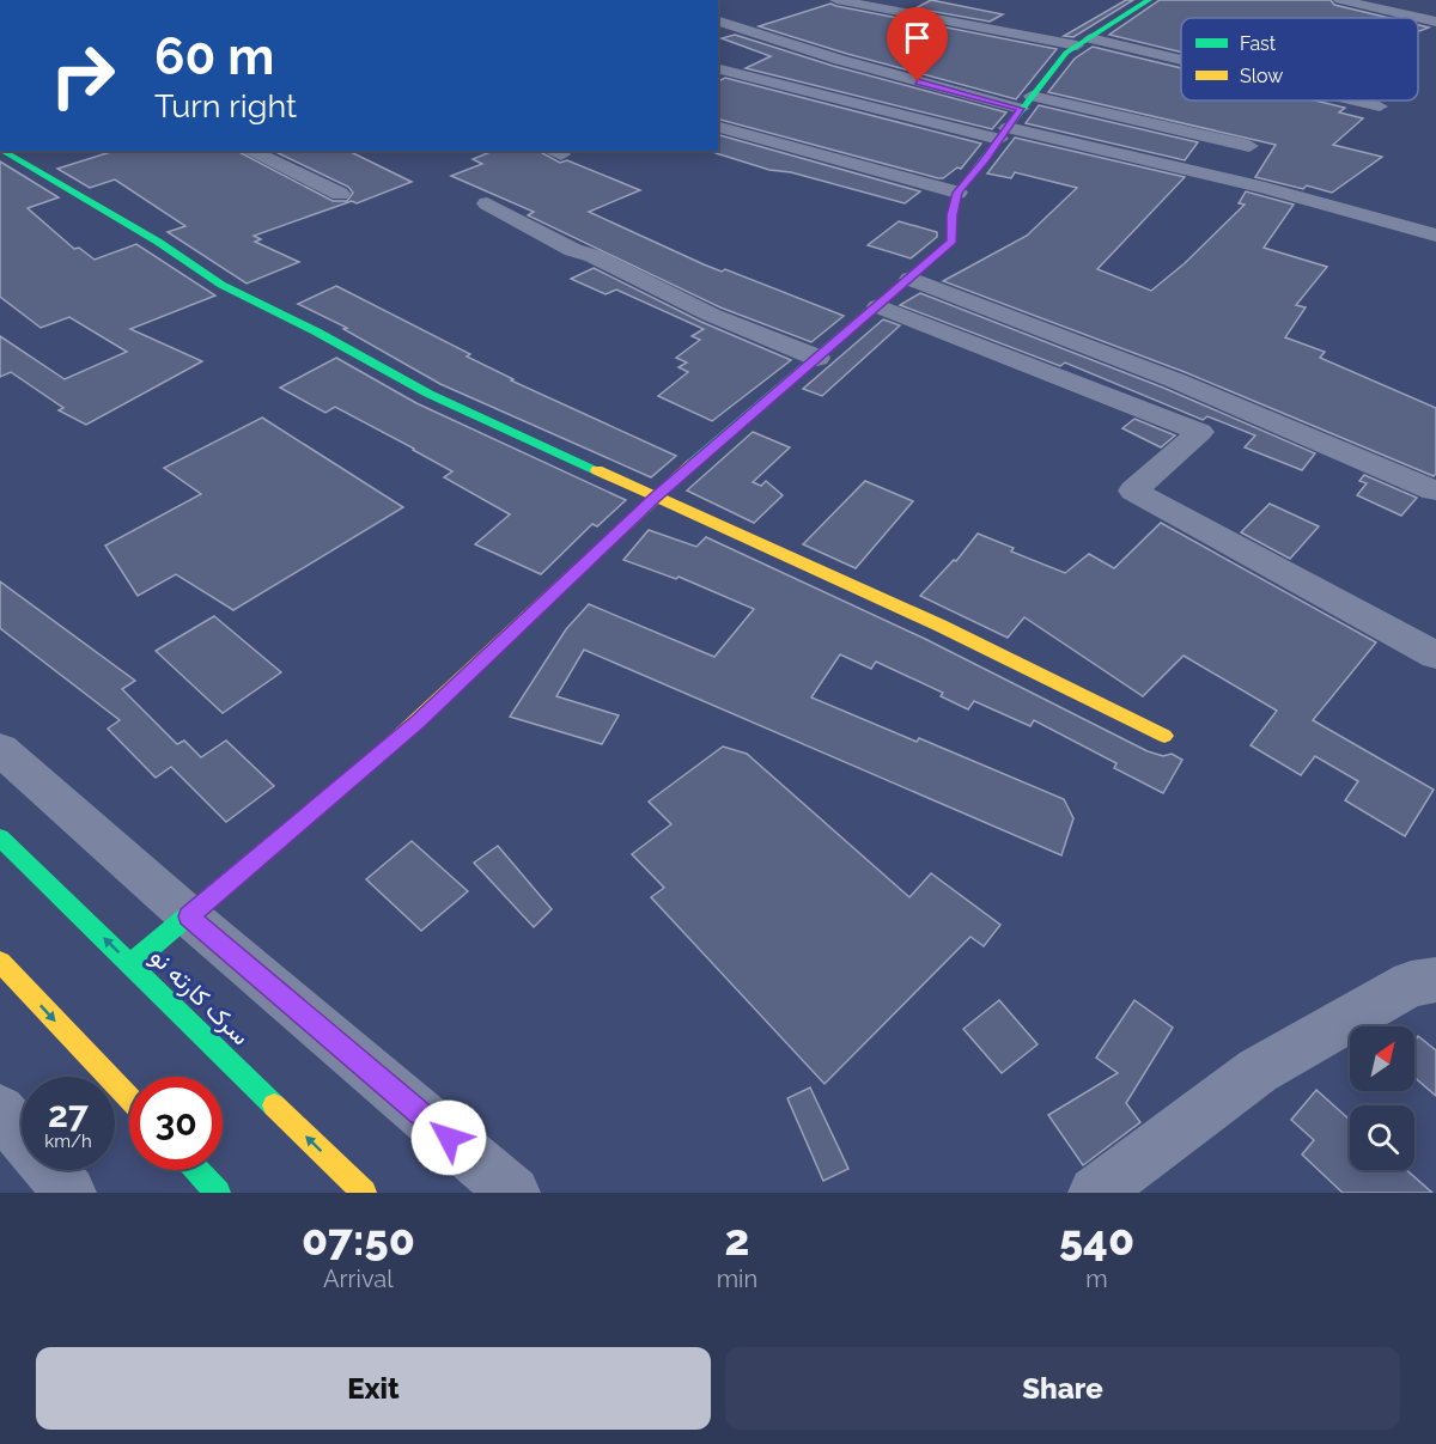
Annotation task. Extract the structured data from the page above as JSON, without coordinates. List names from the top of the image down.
{
  "streets": {
    "main road": ["سرک کارته نو"]
  },
  "legend": ["Fast", "Slow"],
  "north": "top right",
  "page": {
    "turn": ["60 m", "Turn right"],
    "speed": "27 km/h",
    "limit": "30",
    "eta": [
      "07:50",
      "Arrival",
      "2",
      "min",
      "540",
      "m"
    ],
    "buttons": ["Exit", "Share"]
  }
}
